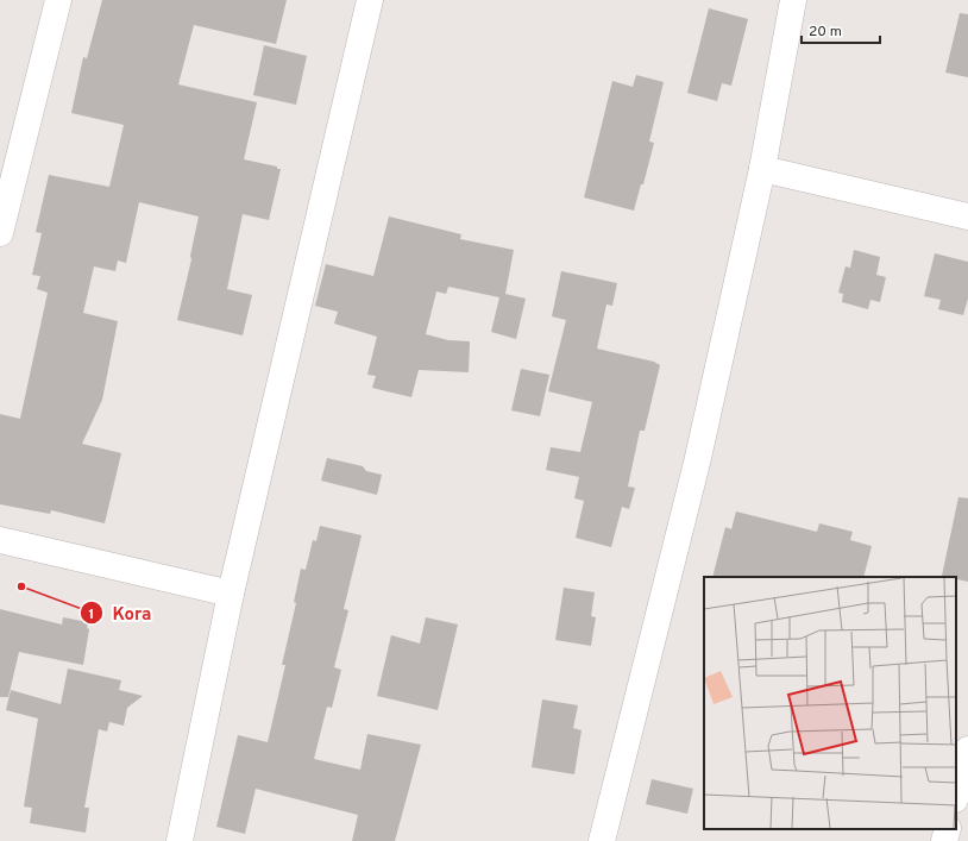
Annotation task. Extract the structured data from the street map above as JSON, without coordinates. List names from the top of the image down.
{
  "places": ["Kora"],
  "scale_bar": "20 m"
}
